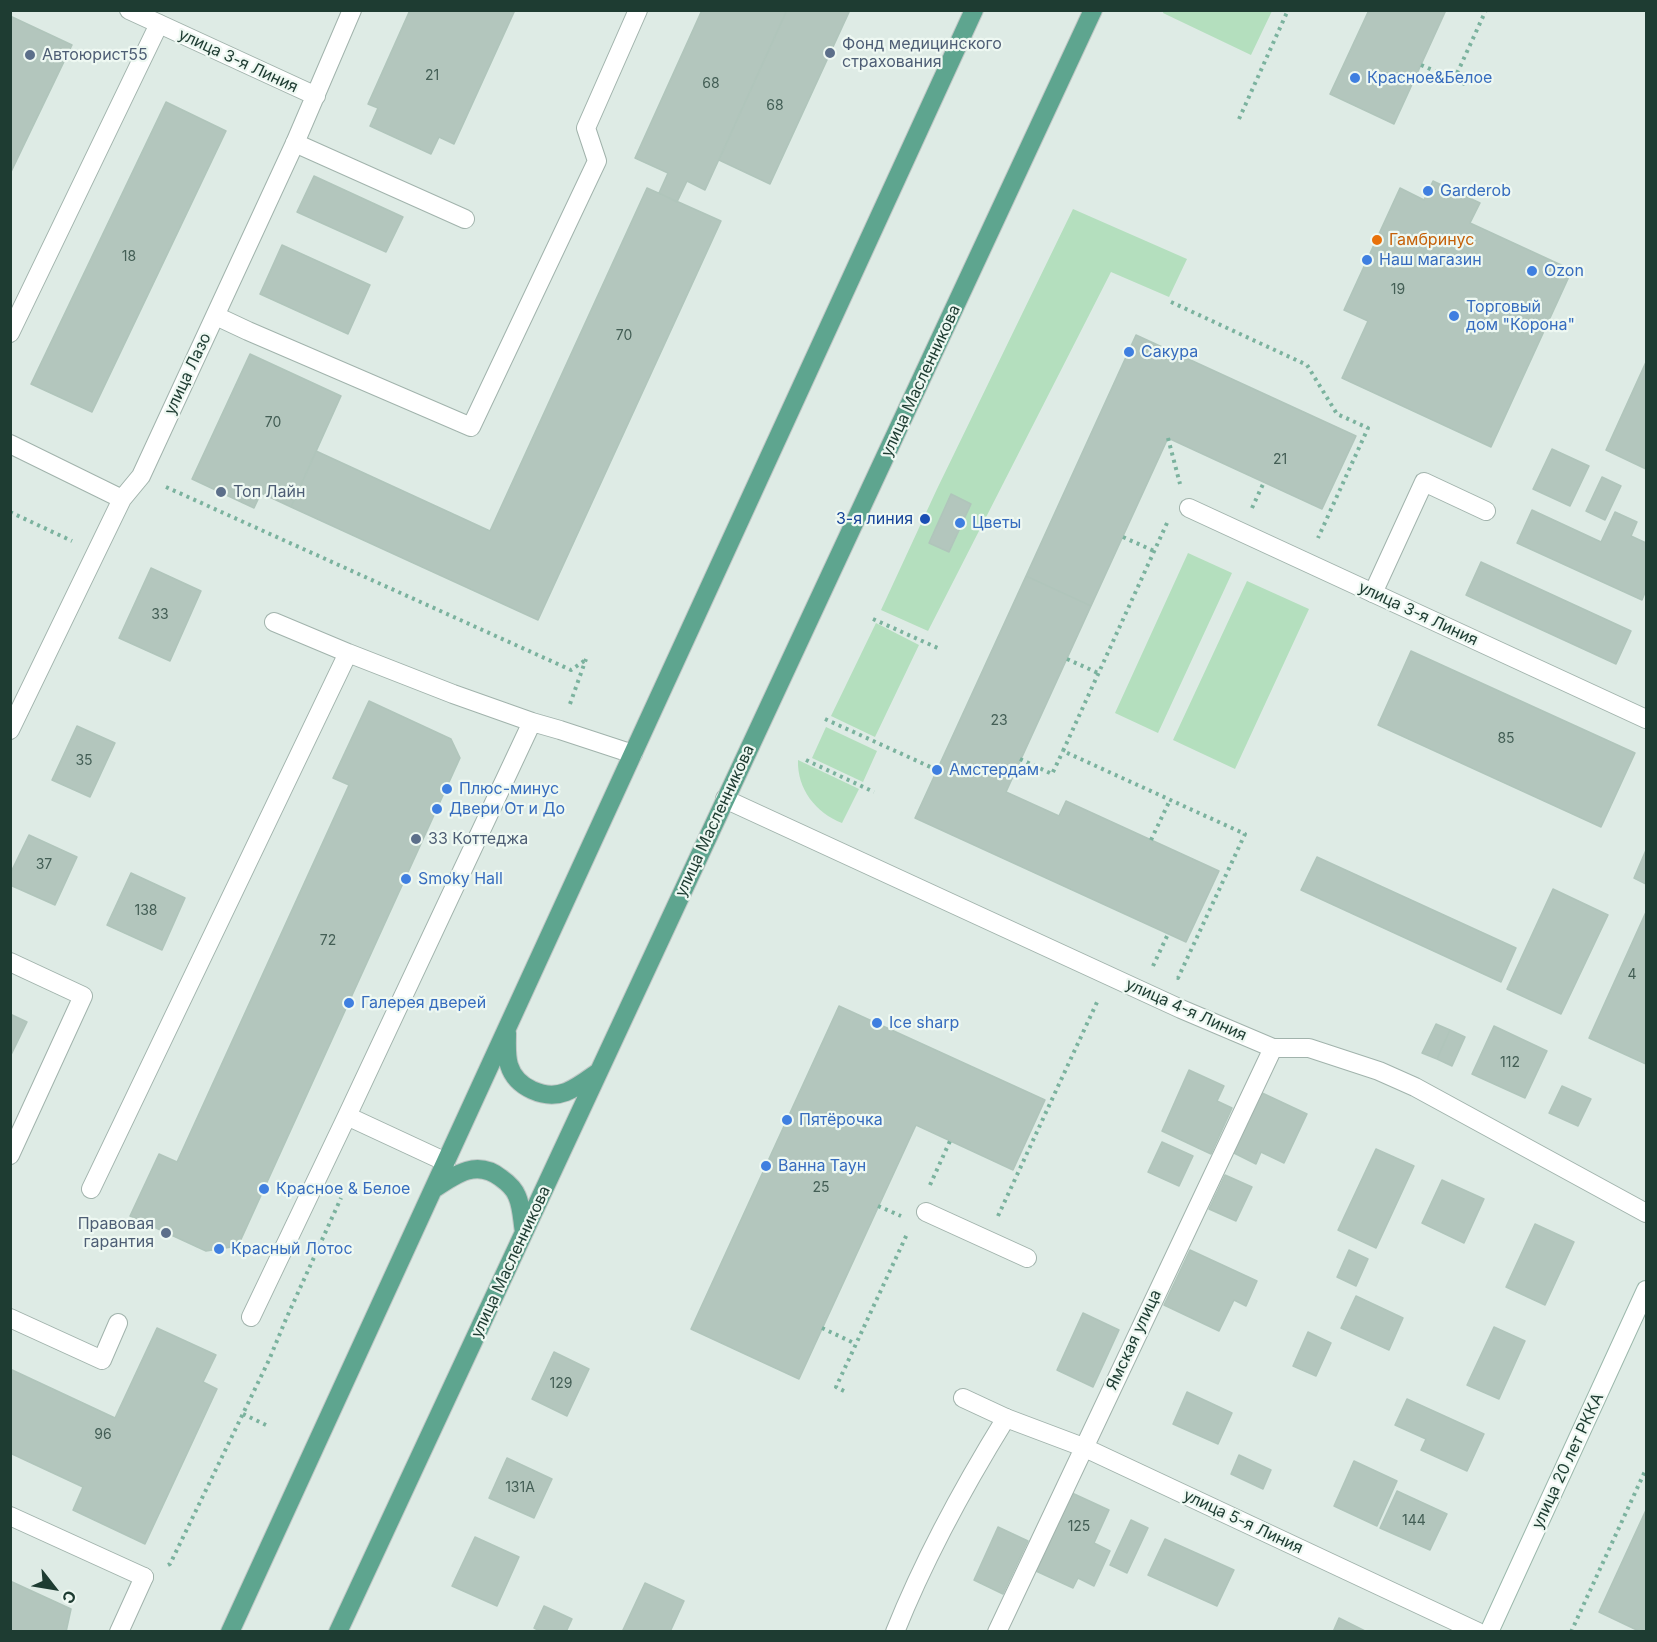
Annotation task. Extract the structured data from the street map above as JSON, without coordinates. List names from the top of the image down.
{
  "streets": {
    "main road": ["улица Масленникова"],
    "street": [
      "улица 3-я Линия",
      "улица Лазо",
      "улица 4-я Линия",
      "Ямская улица",
      "улица 20 лет РККА",
      "улица 5-я Линия"
    ]
  },
  "crossings": [
    ["улица 3-я Линия", "улица Лазо"],
    ["улица Масленникова", "улица 4-я Линия"],
    ["улица 4-я Линия", "Ямская улица"],
    ["Ямская улица", "улица 5-я Линия"]
  ],
  "places": [
    "Фонд медицинского страхования",
    "Автоюрист55",
    "Красное&Белое",
    "Garderob",
    "Гамбринус",
    "Наш магазин",
    "Ozon",
    "Торговый дом \"Корона\"",
    "Сакура",
    "Топ Лайн",
    "3-я линия",
    "Цветы",
    "Амстердам",
    "Плюс-минус",
    "Двери От и До",
    "33 Коттеджа",
    "Smoky Hall",
    "Галерея дверей",
    "Ice sharp",
    "Пятёрочка",
    "Ванна Таун",
    "Красное & Белое",
    "Правовая гарантия",
    "Красный Лотос"
  ],
  "house_numbers": [
    "21",
    "68",
    "68",
    "18",
    "19",
    "70",
    "70",
    "21",
    "33",
    "23",
    "85",
    "35",
    "37",
    "138",
    "72",
    "4",
    "112",
    "25",
    "129",
    "96",
    "131А",
    "144",
    "125"
  ],
  "north": "bottom right"
}
